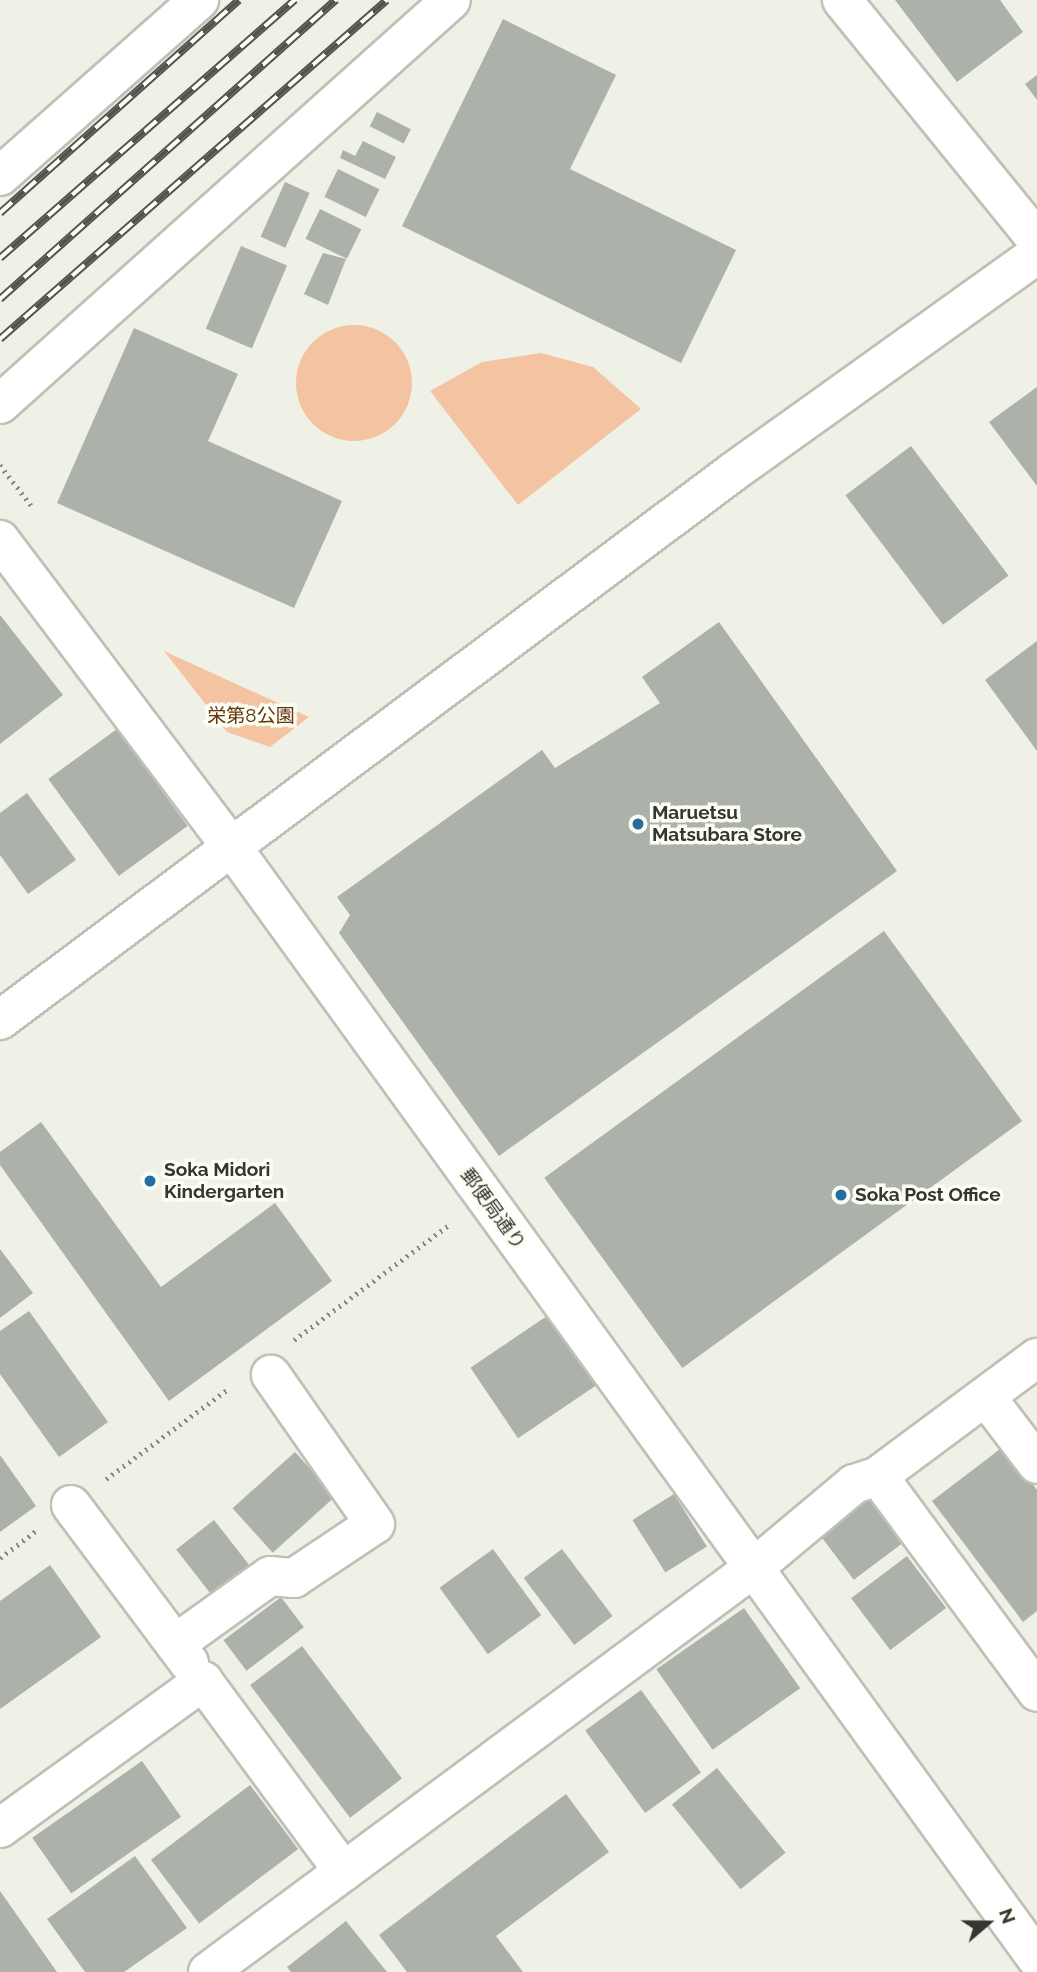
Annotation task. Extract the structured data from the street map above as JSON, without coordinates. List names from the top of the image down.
{
  "streets": {
    "street": ["郵便局通り"]
  },
  "parks": ["栄第8公園"],
  "places": ["Maruetsu Matsubara Store", "Soka Midori Kindergarten", "Soka Post Office"],
  "north": "right"
}
